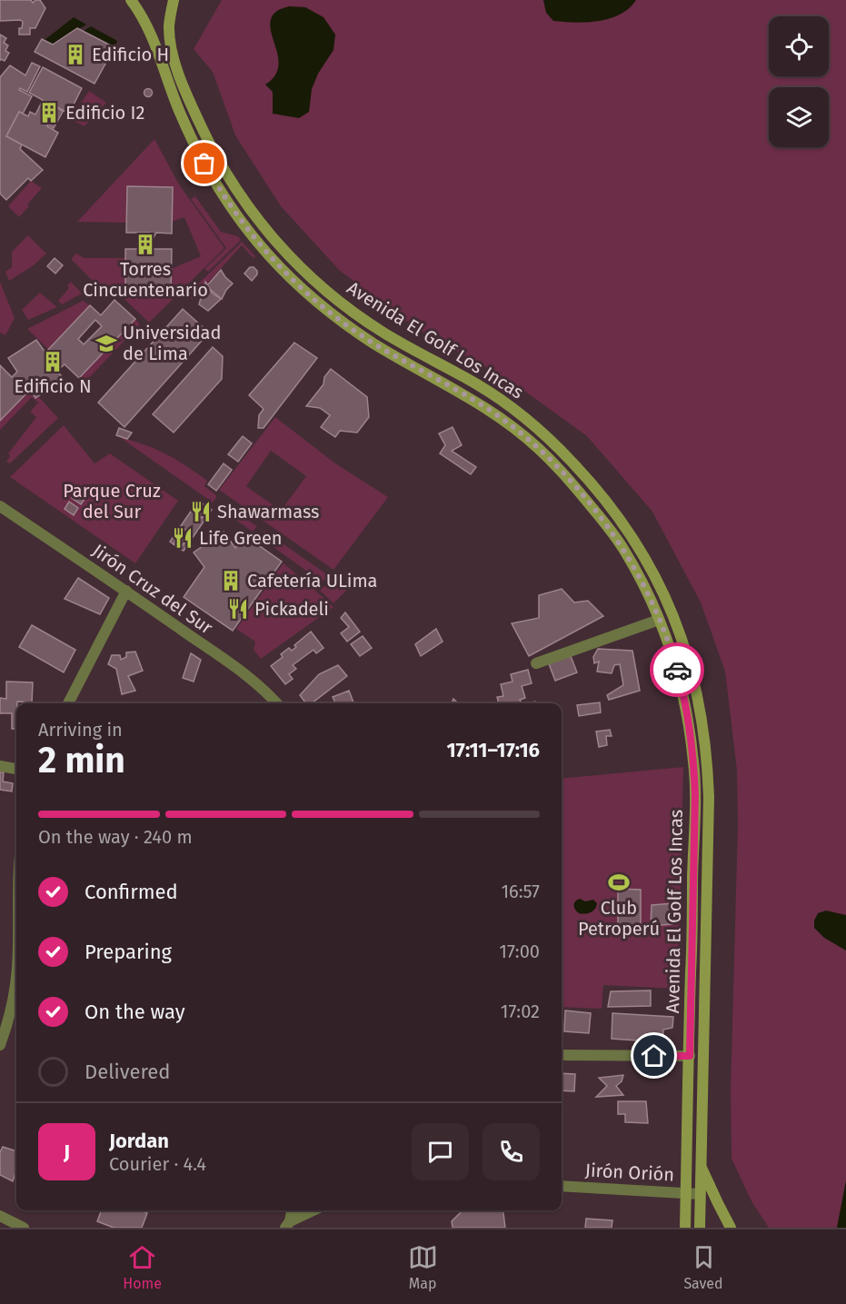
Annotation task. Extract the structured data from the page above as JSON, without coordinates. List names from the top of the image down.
{
  "streets": {
    "street": ["Avenida El Golf Los Incas", "Jirón Cruz del Sur", "Jirón Orión"]
  },
  "crossings": [
    ["Avenida El Golf Los Incas", "Jirón Orión"]
  ],
  "parks": ["Parque Cruz del Sur"],
  "places": {
    "building": [
      "Edificio H",
      "Edificio I2",
      "Torres Cincuentenario",
      "Edificio N",
      "Cafetería ULima"
    ],
    "school or university": ["Universidad de Lima"],
    "restaurant": ["Shawarmass", "Life Green", "Pickadeli"],
    "sports": ["Club Petroperú"]
  },
  "page": {
    "heading": ["2 min", "Arriving in", "17:11–17:16"],
    "panel": ["Jordan", "Courier · 4.4"],
    "bar": "On the way · 240 m",
    "list": [
      ["Confirmed", "16:57"],
      ["Preparing", "17:00"],
      ["On the way", "17:02"],
      "Delivered"
    ],
    "round": "J",
    "tabs": ["Home", "Map", "Saved"]
  }
}
